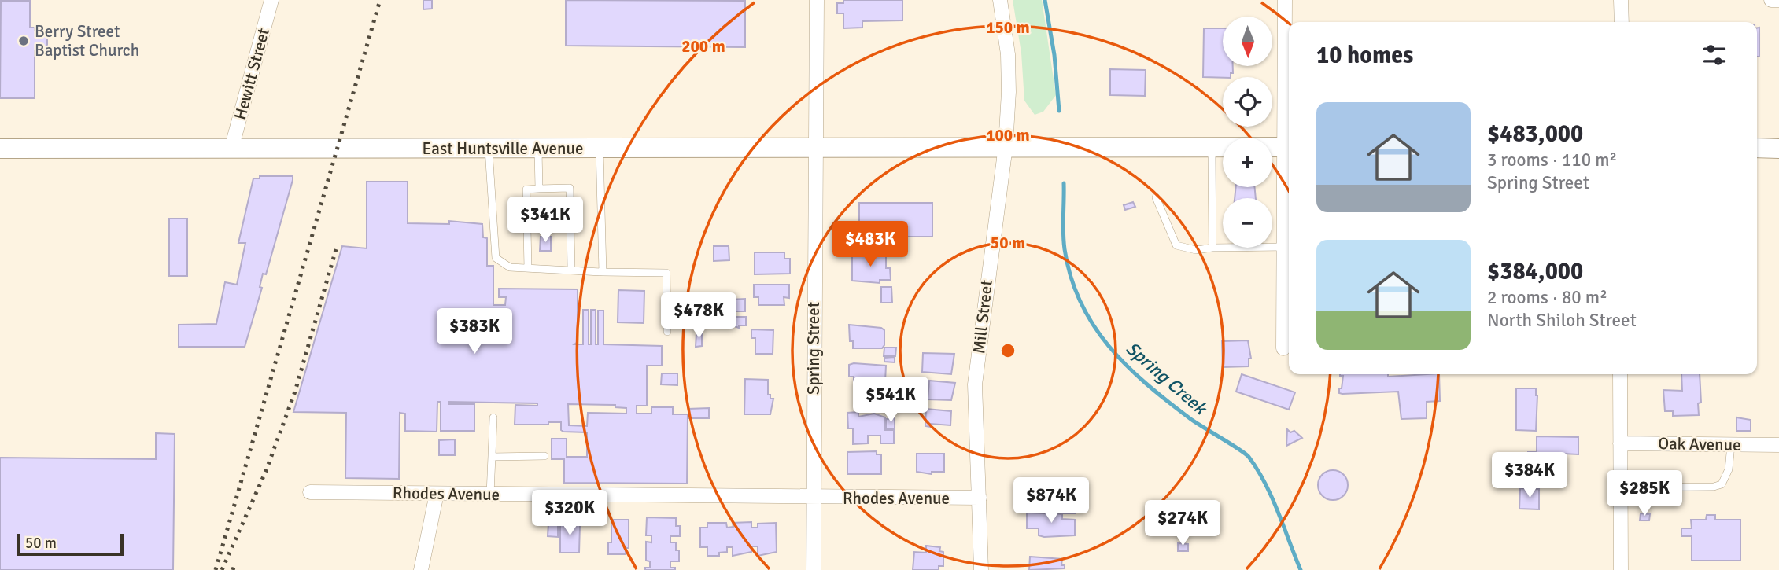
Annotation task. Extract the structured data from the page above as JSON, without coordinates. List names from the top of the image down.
{
  "streets": {
    "main road": ["East Huntsville Avenue"],
    "street": [
      "Hewitt Street",
      "Mill Street",
      "Spring Street",
      "Oak Avenue",
      "Rhodes Avenue"
    ]
  },
  "crossings": [
    ["Hewitt Street", "East Huntsville Avenue"],
    ["East Huntsville Avenue", "Mill Street"],
    ["East Huntsville Avenue", "Spring Street"],
    ["Mill Street", "Rhodes Avenue"],
    ["Spring Street", "Rhodes Avenue"]
  ],
  "water": ["Spring Creek"],
  "places": ["Berry Street Baptist Church"],
  "scale_bar": "50 m",
  "north": "bottom",
  "page": {
    "map_buttons": ["+", "−"],
    "heading": "10 homes",
    "list": [
      {
        "name": "$483,000",
        "note": "3 rooms · 110 m² · Spring Street"
      },
      {
        "name": "$384,000",
        "note": "2 rooms · 80 m² · North Shiloh Street"
      }
    ],
    "price": [
      "$341K",
      "$483K",
      "$478K",
      "$383K",
      "$541K",
      "$384K",
      "$285K",
      "$874K",
      "$320K",
      "$274K"
    ],
    "scale": "50 m"
  },
  "rings": [
    "150 m",
    "200 m",
    "100 m",
    "50 m"
  ]
}
